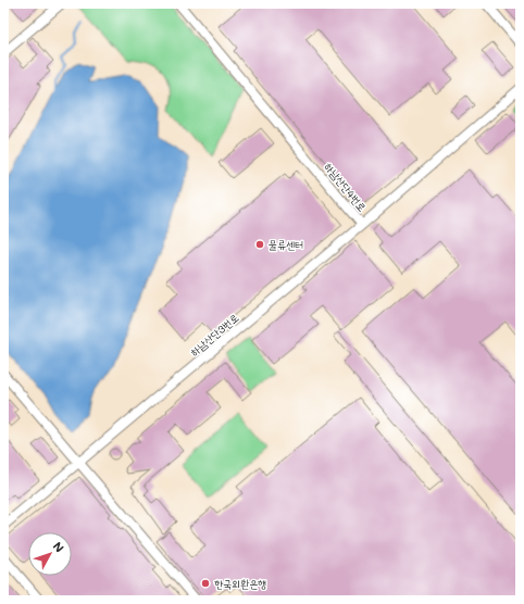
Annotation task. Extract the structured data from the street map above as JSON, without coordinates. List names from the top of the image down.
{
  "streets": {
    "street": ["하남산단4번로", "하남산단3번로"]
  },
  "crossings": [
    ["하남산단4번로", "하남산단3번로"]
  ],
  "places": ["물류센터", "한국외환은행"],
  "north": "top right"
}
